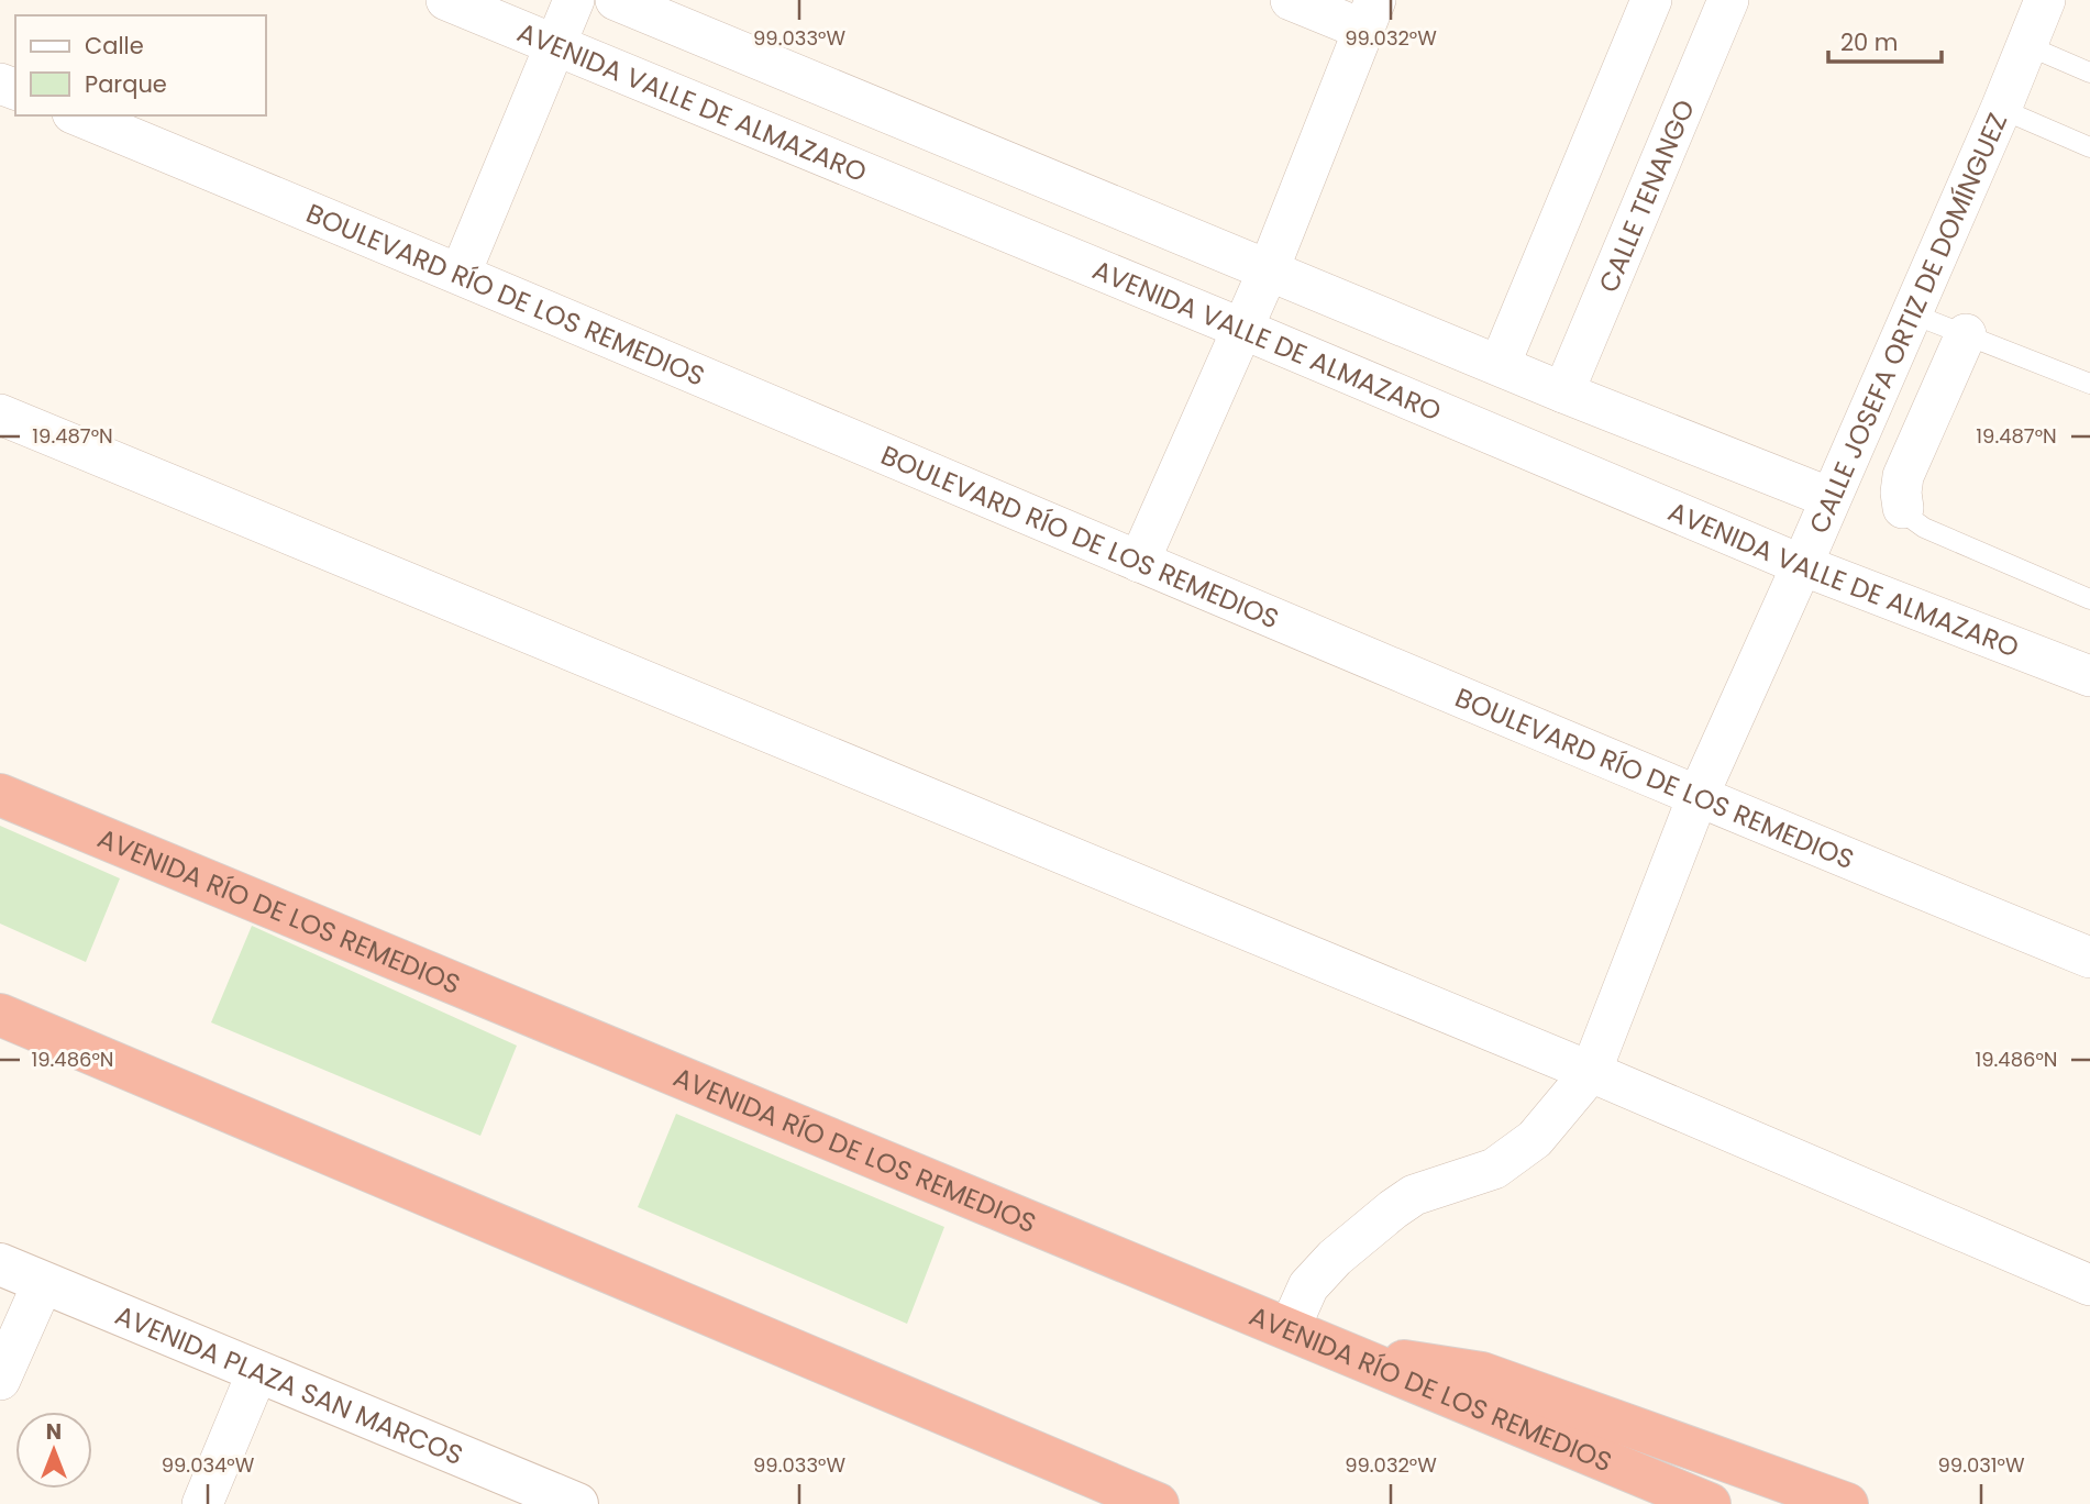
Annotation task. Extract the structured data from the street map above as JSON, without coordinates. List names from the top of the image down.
{
  "streets": {
    "highway": ["AVENIDA RÍO DE LOS REMEDIOS"],
    "street": [
      "AVENIDA VALLE DE ALMAZARO",
      "CALLE TENANGO",
      "BOULEVARD RÍO DE LOS REMEDIOS",
      "CALLE JOSEFA ORTIZ DE DOMÍNGUEZ",
      "AVENIDA PLAZA SAN MARCOS"
    ]
  },
  "crossings": [
    ["AVENIDA VALLE DE ALMAZARO", "CALLE JOSEFA ORTIZ DE DOMÍNGUEZ"],
    ["BOULEVARD RÍO DE LOS REMEDIOS", "CALLE JOSEFA ORTIZ DE DOMÍNGUEZ"],
    ["CALLE JOSEFA ORTIZ DE DOMÍNGUEZ", "AVENIDA RÍO DE LOS REMEDIOS"]
  ],
  "legend": ["Calle", "Parque"],
  "scale_bar": "20 m",
  "north": "top",
  "coordinates": [
    "99.033°W",
    "99.032°W",
    "19.487°N",
    "19.486°N",
    "99.034°W",
    "99.031°W"
  ]
}
